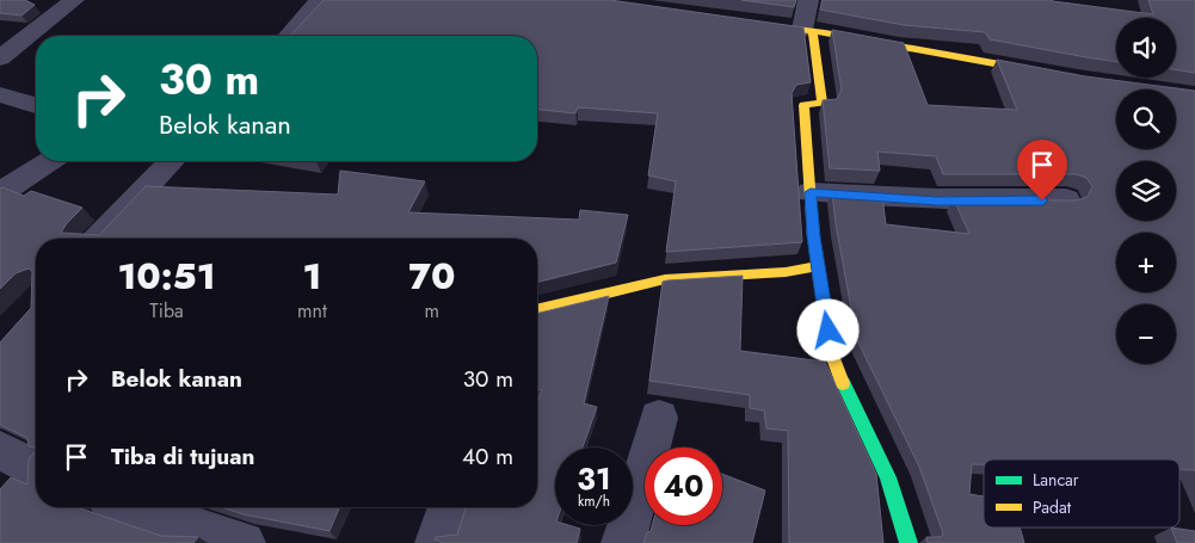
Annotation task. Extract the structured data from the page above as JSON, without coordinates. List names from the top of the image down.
{
  "legend": ["Lancar", "Padat"],
  "page": {
    "map_buttons": ["+", "−"],
    "turn": ["30 m", "Belok kanan"],
    "eta": [
      "10:51",
      "Tiba",
      "1",
      "mnt",
      "70",
      "m"
    ],
    "list": [
      {
        "name": "Belok kanan",
        "value": "30 m"
      },
      {
        "name": "Tiba di tujuan",
        "value": "40 m"
      }
    ],
    "speed": "31 km/h",
    "limit": "40"
  }
}
